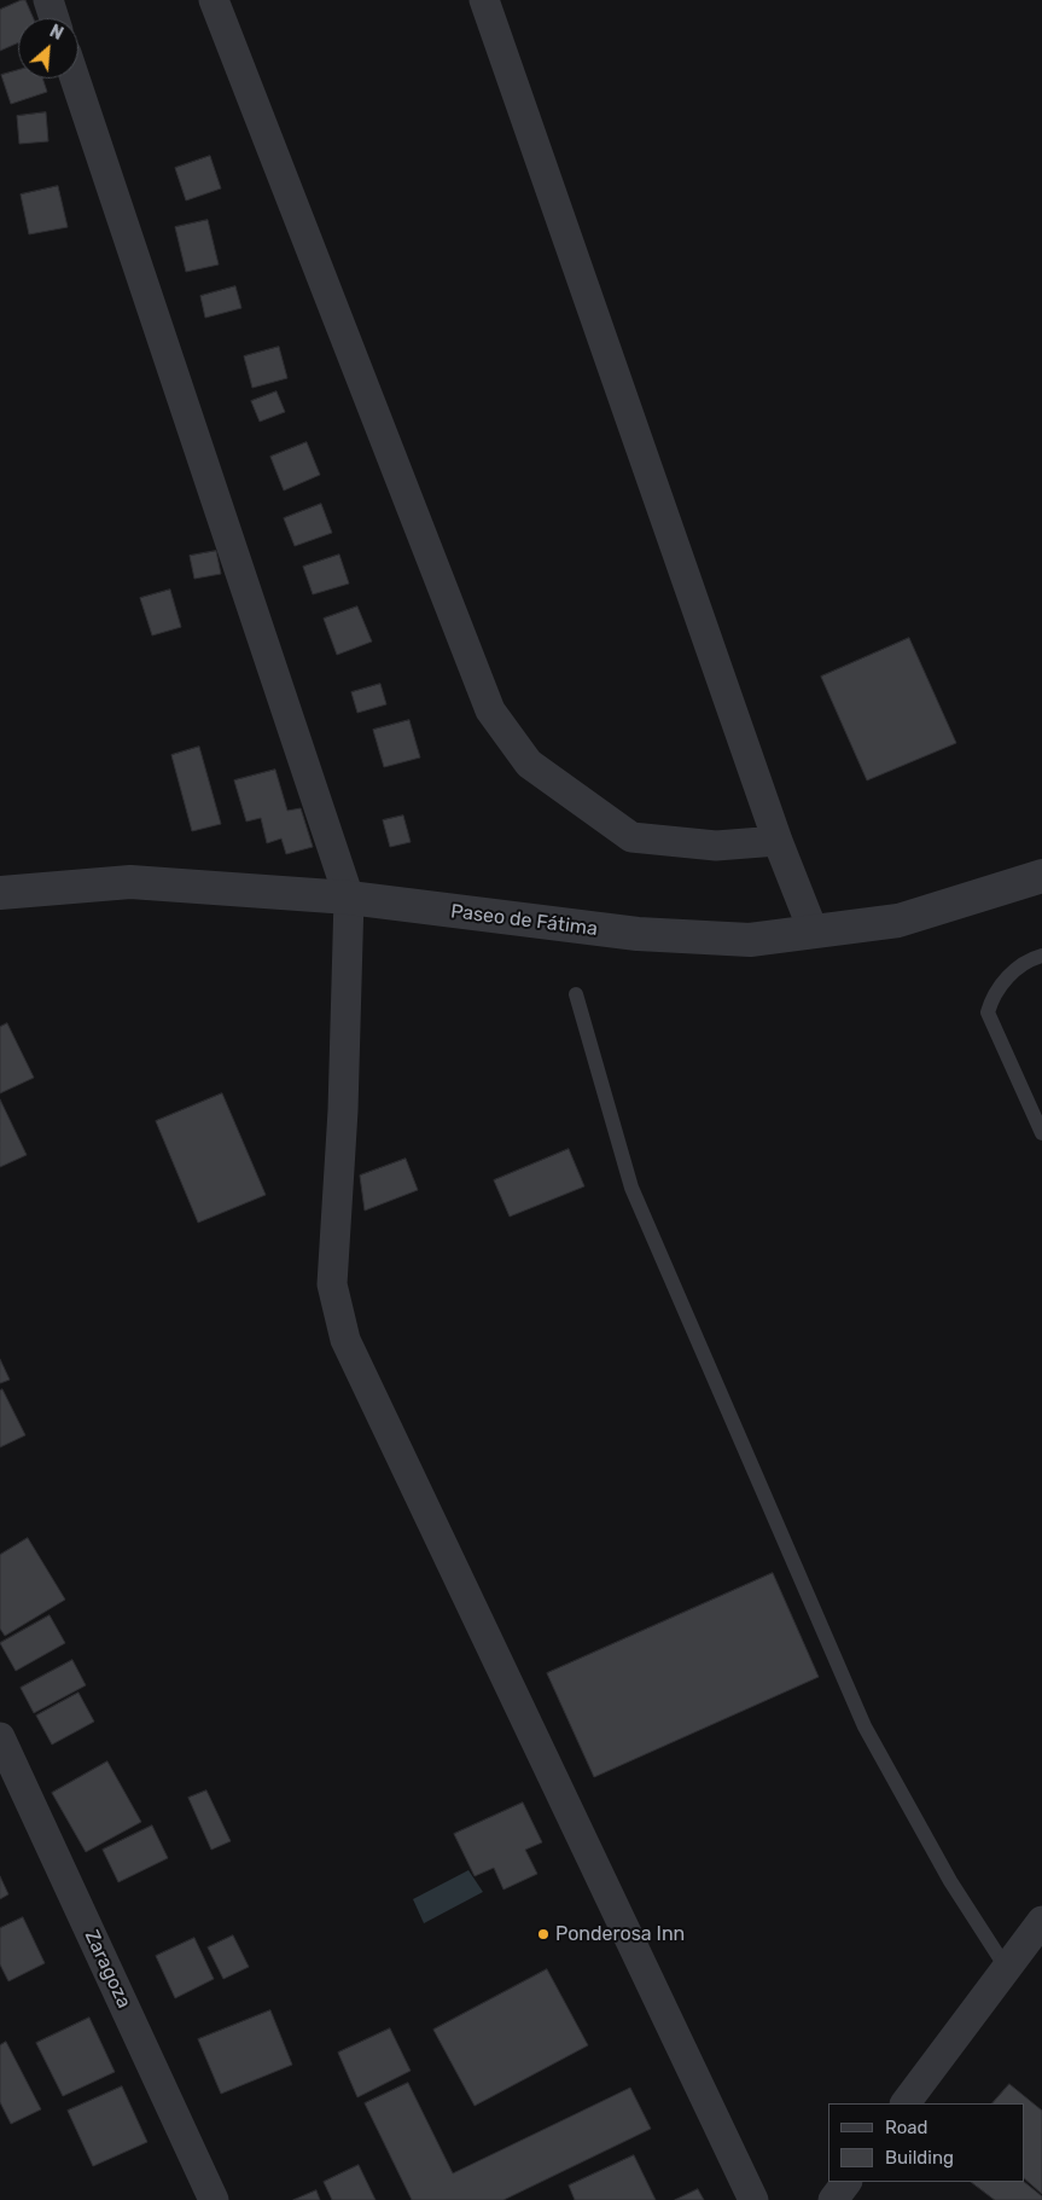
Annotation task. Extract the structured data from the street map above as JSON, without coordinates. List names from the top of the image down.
{
  "streets": {
    "street": ["Paseo de Fátima", "Zaragoza"]
  },
  "places": ["Ponderosa Inn"],
  "legend": ["Road", "Building"],
  "north": "top right"
}
